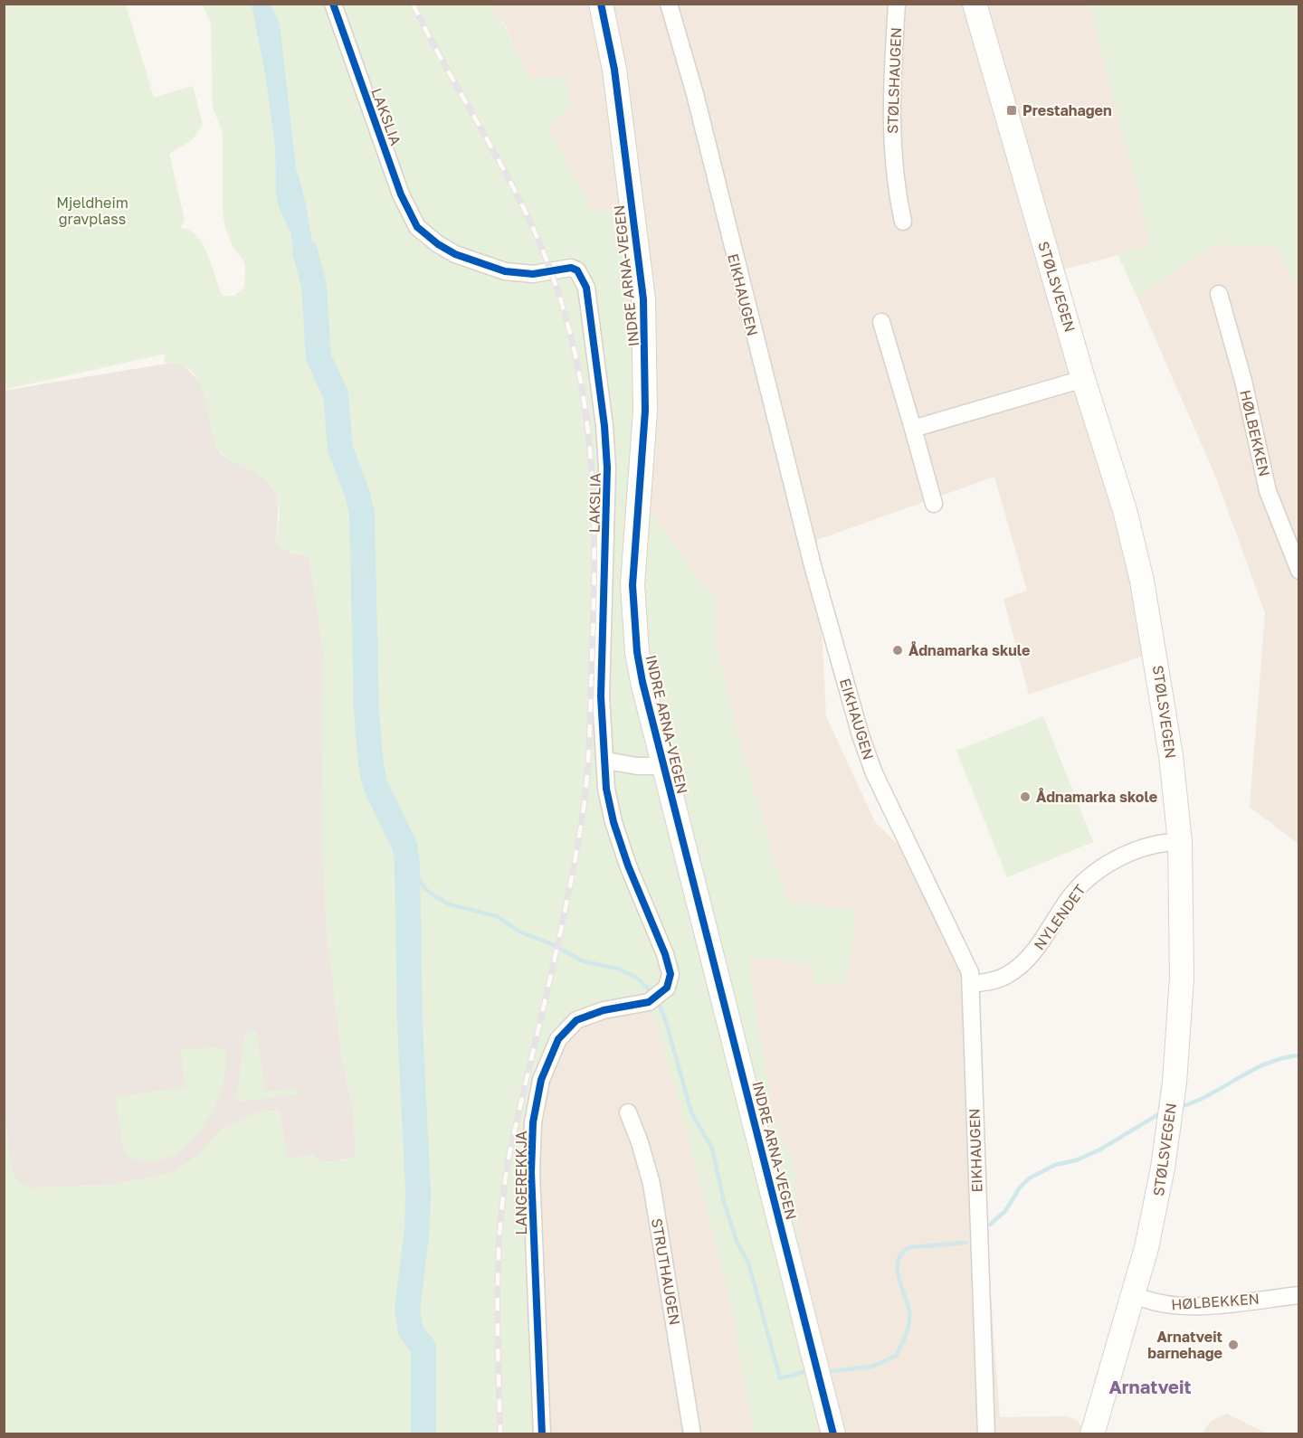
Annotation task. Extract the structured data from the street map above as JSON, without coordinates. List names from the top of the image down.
{
  "streets": {
    "street": [
      "STØLSHAUGEN",
      "LAKSLIA",
      "INDRE ARNA-VEGEN",
      "STØLSVEGEN",
      "EIKHAUGEN",
      "HØLBEKKEN",
      "NYLENDET",
      "LANGEREKKJA",
      "STRUTHAUGEN"
    ]
  },
  "crossings": [
    ["LAKSLIA", "LANGEREKKJA"],
    ["STØLSVEGEN", "HØLBEKKEN"],
    ["STØLSVEGEN", "NYLENDET"],
    ["EIKHAUGEN", "NYLENDET"]
  ],
  "districts": ["Arnatveit"],
  "parks": ["Mjeldheim gravplass"],
  "places": {
    "transit": ["Prestahagen"],
    "other": ["Ådnamarka skule", "Ådnamarka skole", "Arnatveit barnehage"]
  }
}
